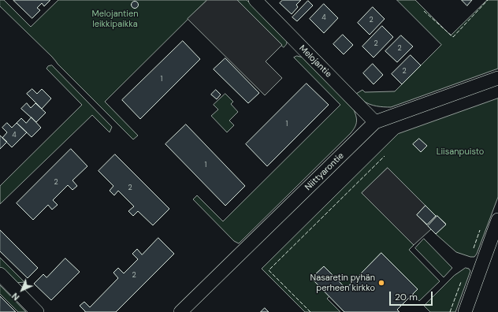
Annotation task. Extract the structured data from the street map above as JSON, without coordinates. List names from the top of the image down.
{
  "streets": {
    "street": ["Melojantie", "Niittyarontie"]
  },
  "crossings": [
    ["Melojantie", "Niittyarontie"]
  ],
  "parks": ["Melojantien leikkipaikka", "Liisanpuisto"],
  "places": ["Nasaretin pyhän perheen kirkko"],
  "house_numbers": [
    "4",
    "2",
    "2",
    "2",
    "2",
    "1",
    "1",
    "4",
    "1",
    "2",
    "2",
    "2"
  ],
  "scale_bar": "20 m",
  "north": "bottom left"
}
